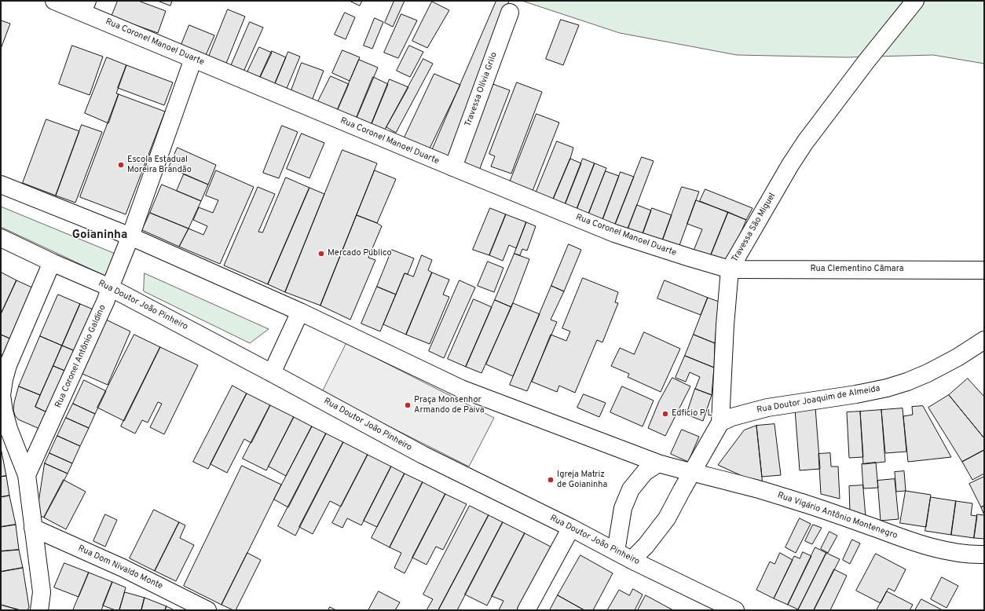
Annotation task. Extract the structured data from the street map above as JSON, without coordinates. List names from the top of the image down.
{
  "streets": {
    "street": [
      "Rua Coronel Manoel Duarte",
      "Travessa Olívia Grilo",
      "Travessa São Miguel",
      "Rua Clementino Câmara",
      "Rua Doutor João Pinheiro",
      "Rua Coronel Antônio Galdino",
      "Rua Doutor Joaquim de Almeida",
      "Rua Vigário Antônio Montenegro",
      "Rua Dom Nivaldo Monte"
    ]
  },
  "crossings": [
    ["Rua Coronel Manoel Duarte", "Travessa Olívia Grilo"],
    ["Rua Coronel Manoel Duarte", "Travessa São Miguel"],
    ["Rua Coronel Manoel Duarte", "Rua Clementino Câmara"],
    ["Rua Coronel Manoel Duarte", "Rua Coronel Antônio Galdino"],
    ["Travessa São Miguel", "Rua Clementino Câmara"],
    ["Travessa São Miguel", "Rua Doutor Joaquim de Almeida"],
    ["Rua Doutor João Pinheiro", "Rua Coronel Antônio Galdino"]
  ],
  "districts": ["Goianinha"],
  "places": [
    "Escola Estadual Moreira Brandão",
    "Mercado Público",
    "Praça Monsenhor Armando de Paiva",
    "Edficio P L",
    "Igreja Matriz de Goianinha"
  ]
}
